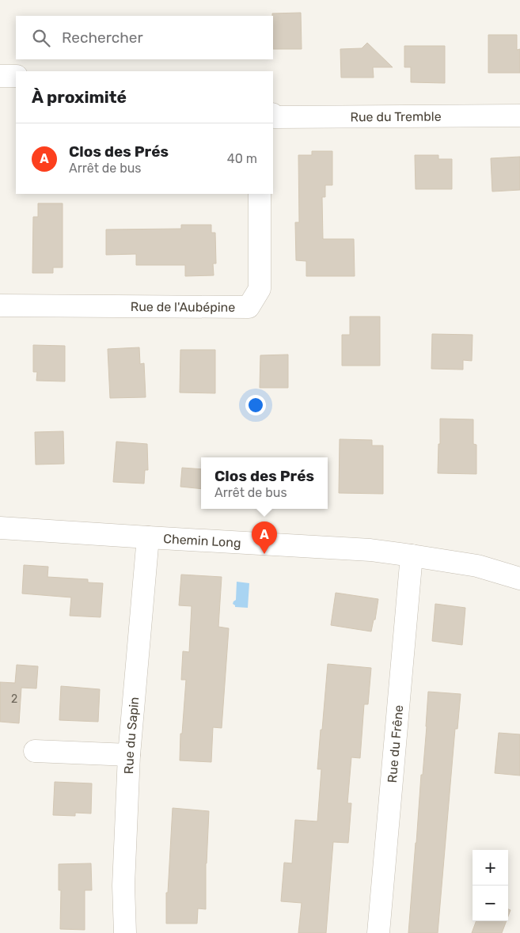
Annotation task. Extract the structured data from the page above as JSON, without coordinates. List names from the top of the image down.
{
  "streets": {
    "street": [
      "Rue du Tremble",
      "Rue de l'Aubépine",
      "Chemin Long",
      "Rue du Sapin",
      "Rue du Frêne"
    ]
  },
  "crossings": [
    ["Chemin Long", "Rue du Sapin"],
    ["Chemin Long", "Rue du Frêne"]
  ],
  "house_numbers": ["2"],
  "page": {
    "search": "Rechercher",
    "heading": "À proximité",
    "list": [
      {
        "mark": "A",
        "name": "Clos des Prés",
        "note": "Arrêt de bus",
        "value": "40 m"
      }
    ],
    "popup": ["Clos des Prés", "Arrêt de bus"],
    "pins": "A",
    "map_buttons": ["+", "−"]
  }
}
